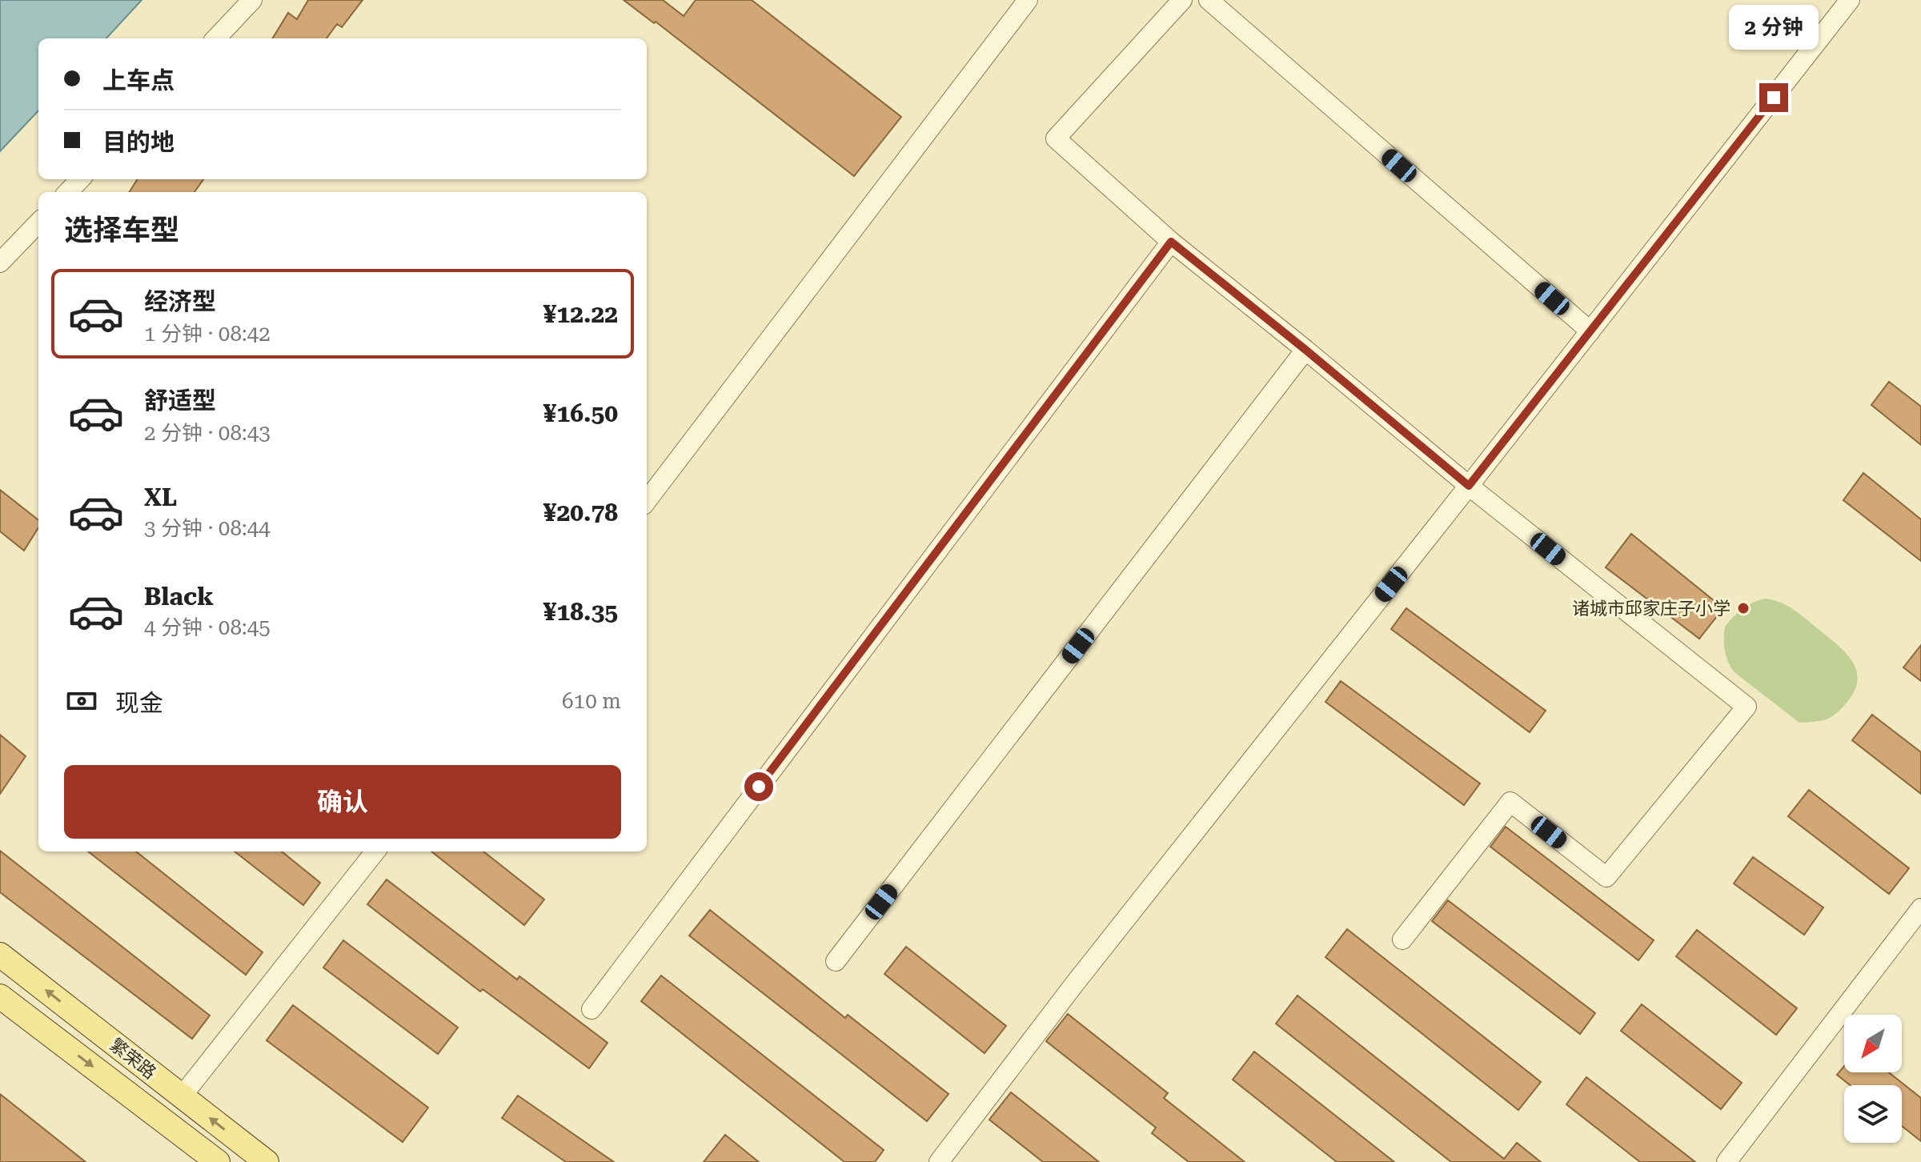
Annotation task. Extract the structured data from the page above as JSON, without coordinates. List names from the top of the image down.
{
  "streets": {
    "main road": ["繁荣路"]
  },
  "places": ["诸城市邱家庄子小学"],
  "north": "bottom left",
  "page": {
    "bubble": "2 分钟",
    "banner": ["上车点", "目的地"],
    "heading": "选择车型",
    "list": [
      {
        "name": "经济型",
        "note": "1 分钟 · 08:42",
        "value": "¥12.22"
      },
      {
        "name": "舒适型",
        "note": "2 分钟 · 08:43",
        "value": "¥16.50"
      },
      {
        "name": "XL",
        "note": "3 分钟 · 08:44",
        "value": "¥20.78"
      },
      {
        "name": "Black",
        "note": "4 分钟 · 08:45",
        "value": "¥18.35"
      }
    ],
    "pay": ["现金", "610 m"],
    "buttons": "确认"
  }
}
